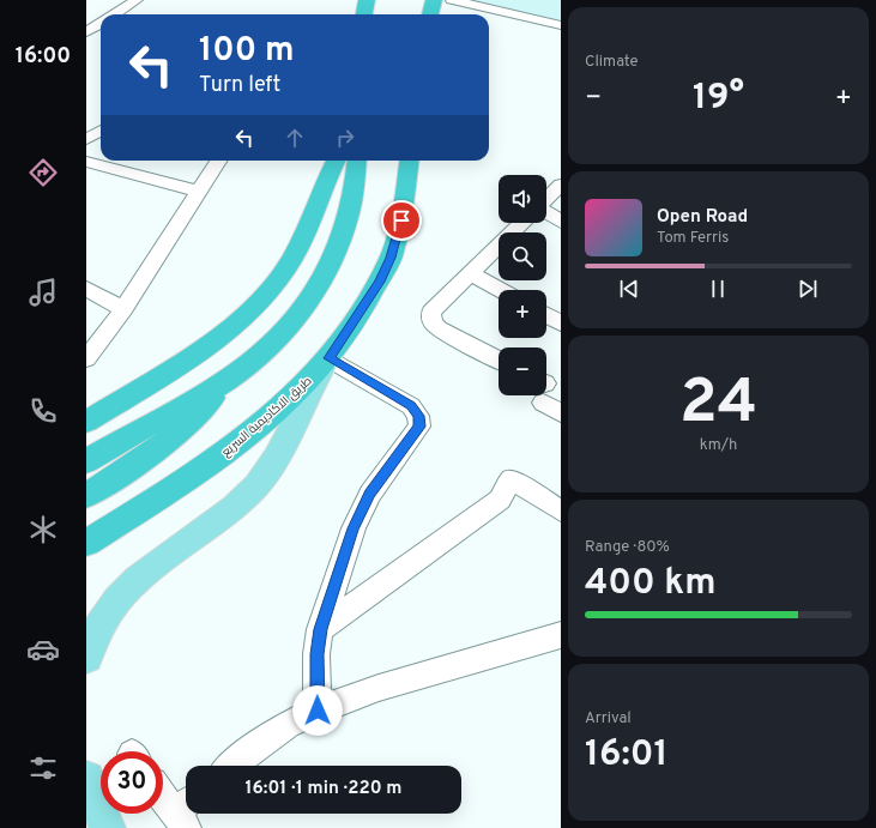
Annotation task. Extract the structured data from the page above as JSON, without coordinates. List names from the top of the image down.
{
  "streets": {
    "highway": ["طريق الاكاديمية السريع"]
  },
  "page": {
    "tabs": "16:00",
    "tile": [
      "Climate",
      ["24", "km/h"],
      ["Range · 80%", "400 km"],
      ["Arrival", "16:01"]
    ],
    "turn": ["100 m", "Turn left"],
    "heat": ["−", "19°", "+"],
    "map_buttons": ["+", "−"],
    "song": ["Open Road", "Tom Ferris"],
    "limit": "30",
    "trip": "16:01 · 1 min · 220 m"
  }
}
